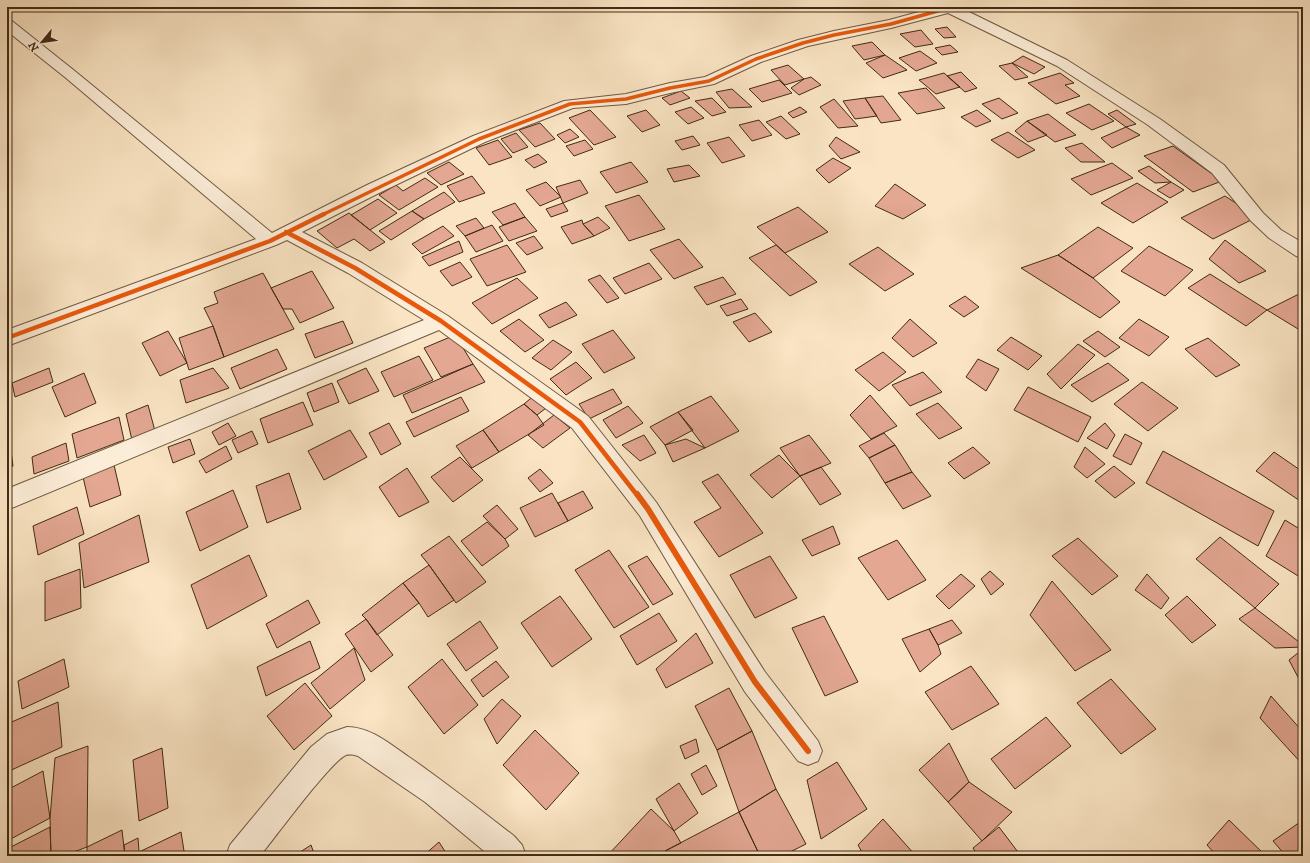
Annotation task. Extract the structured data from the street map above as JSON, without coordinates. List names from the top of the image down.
{
  "north": "bottom left"
}
